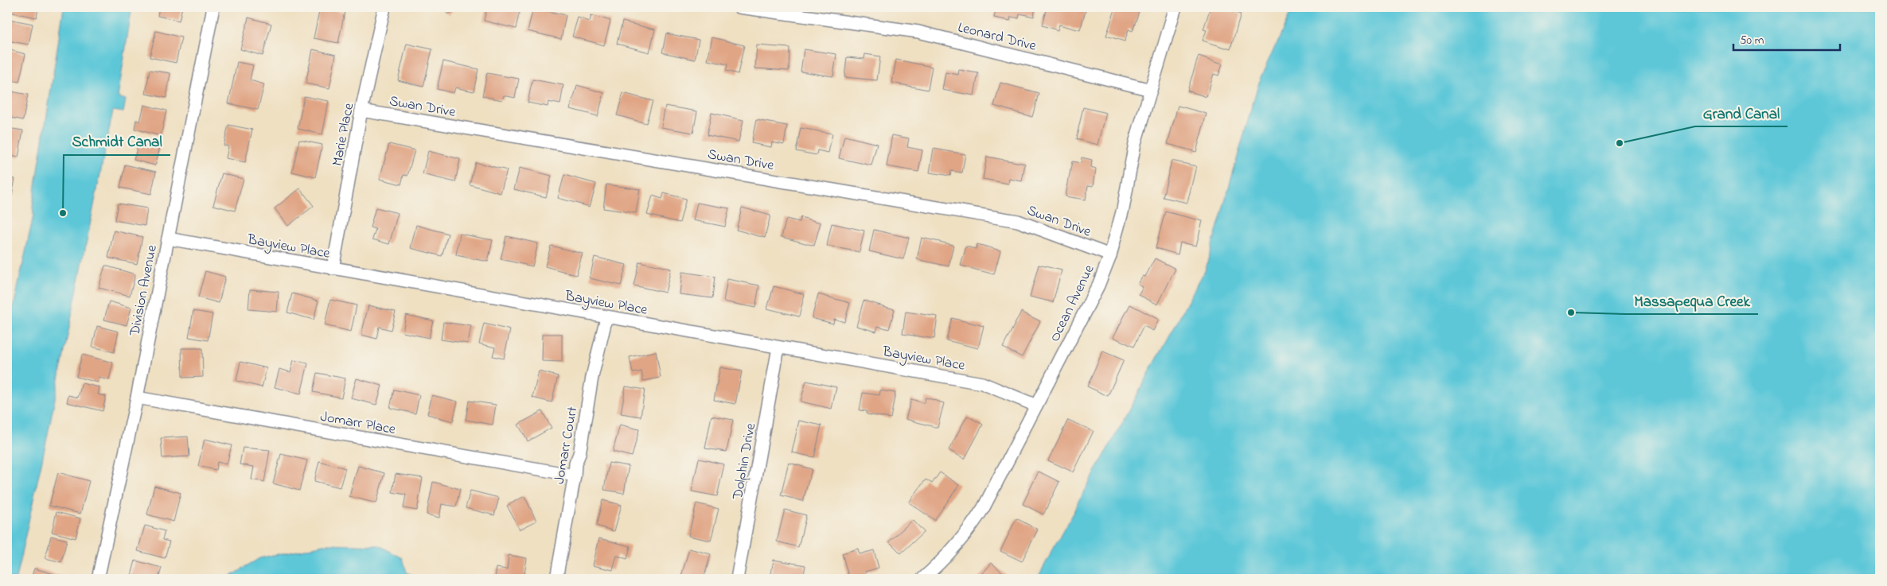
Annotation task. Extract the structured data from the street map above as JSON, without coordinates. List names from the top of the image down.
{
  "streets": {
    "street": [
      "Leonard Drive",
      "Swan Drive",
      "Marie Place",
      "Bayview Place",
      "Division Avenue",
      "Ocean Avenue",
      "Jomarr Place",
      "Jomarr Court",
      "Dolphin Drive"
    ]
  },
  "crossings": [
    ["Leonard Drive", "Ocean Avenue"],
    ["Swan Drive", "Marie Place"],
    ["Swan Drive", "Ocean Avenue"],
    ["Marie Place", "Bayview Place"],
    ["Bayview Place", "Division Avenue"],
    ["Bayview Place", "Ocean Avenue"],
    ["Bayview Place", "Jomarr Court"],
    ["Bayview Place", "Dolphin Drive"],
    ["Division Avenue", "Jomarr Place"],
    ["Jomarr Place", "Jomarr Court"]
  ],
  "places": ["Grand Canal", "Schmidt Canal", "Massapequa Creek"],
  "scale_bar": "50 m"
}
